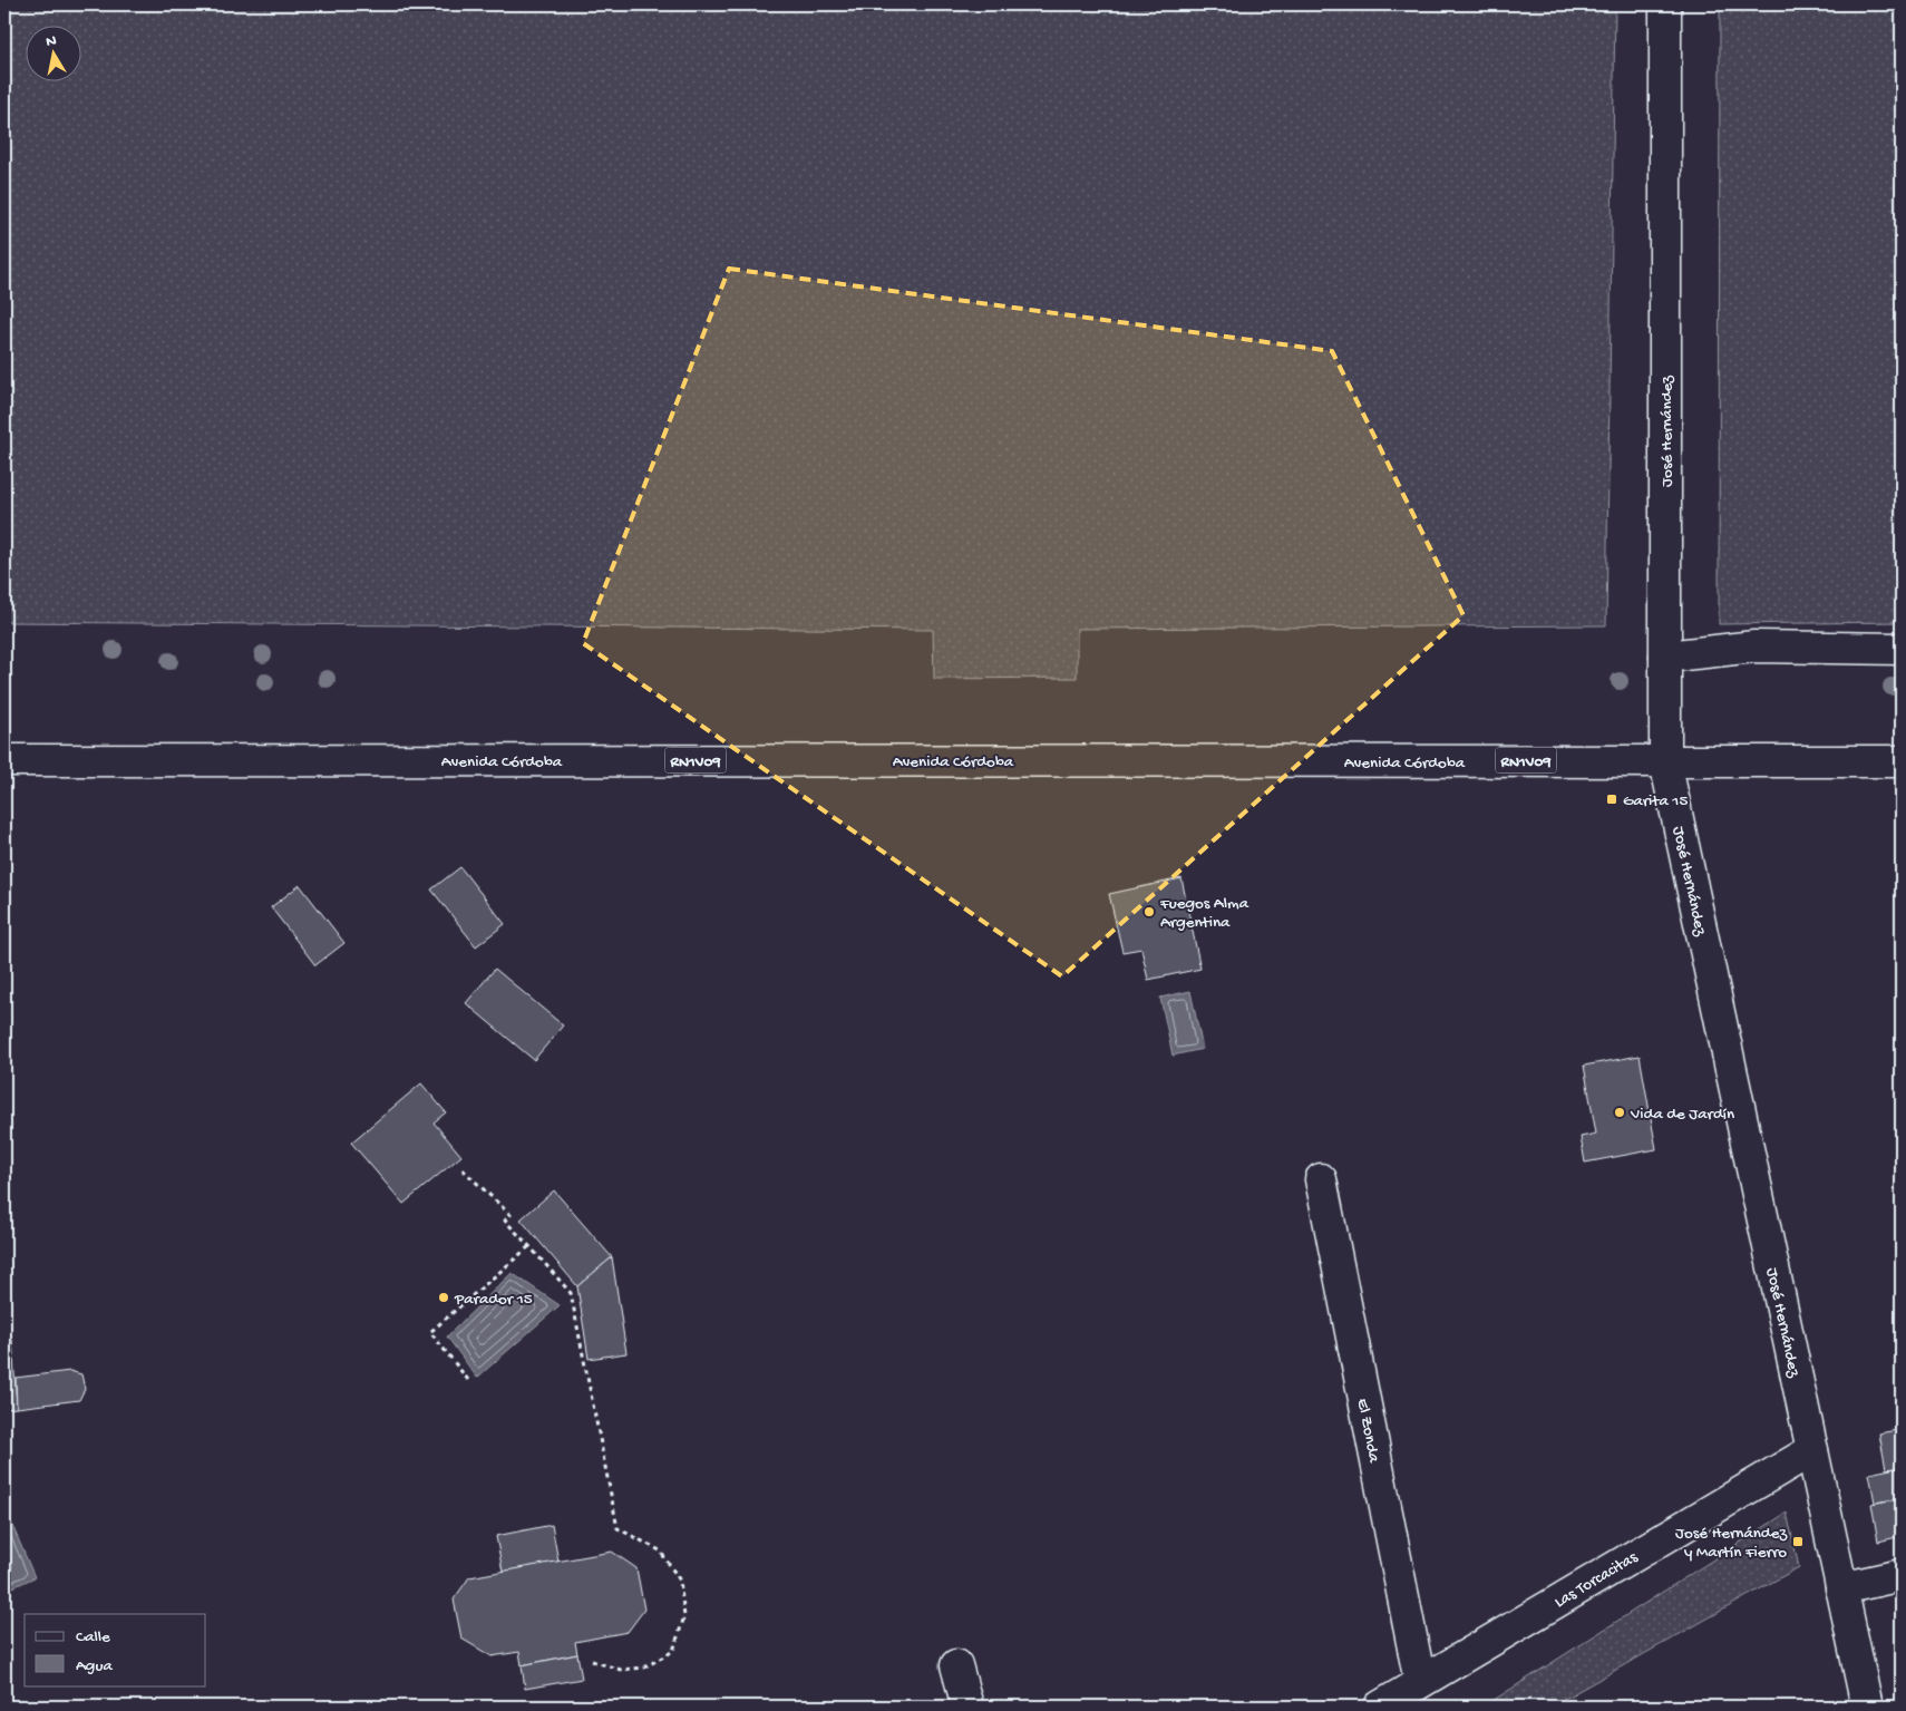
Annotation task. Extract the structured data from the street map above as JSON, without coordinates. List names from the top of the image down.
{
  "streets": {
    "main road": [
      "José Hernández",
      "Avenida Córdoba",
      "RN1V09",
      "El Zonda",
      "Las Torcacitas"
    ]
  },
  "crossings": [
    ["José Hernández", "Avenida Córdoba"],
    ["José Hernández", "Las Torcacitas"],
    ["El Zonda", "Las Torcacitas"]
  ],
  "places": {
    "transit": ["Garita 15", "José Hernández y Martín Fierro"],
    "other": ["Fuegos Alma Argentina", "Vida de Jardín", "Parador 15"]
  },
  "legend": ["Calle", "Agua"],
  "north": "top"
}
